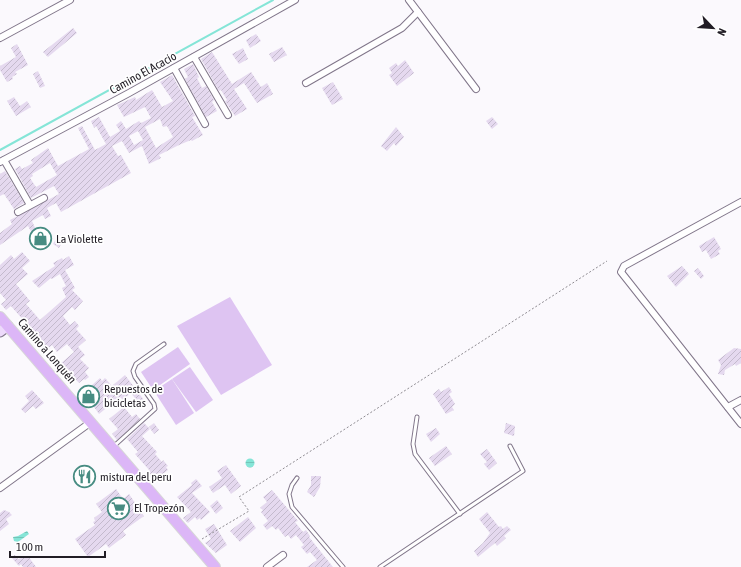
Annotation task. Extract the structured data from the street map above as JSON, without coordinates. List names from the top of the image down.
{
  "streets": {
    "main road": ["Camino a Lonquén"],
    "street": ["Camino El Acacio"]
  },
  "places": {
    "shop": ["La Violette", "Repuestos de bicicletas"],
    "restaurant": ["mistura del peru"],
    "supermarket": ["El Tropezón"]
  },
  "scale_bar": "100 m",
  "north": "bottom right"
}
